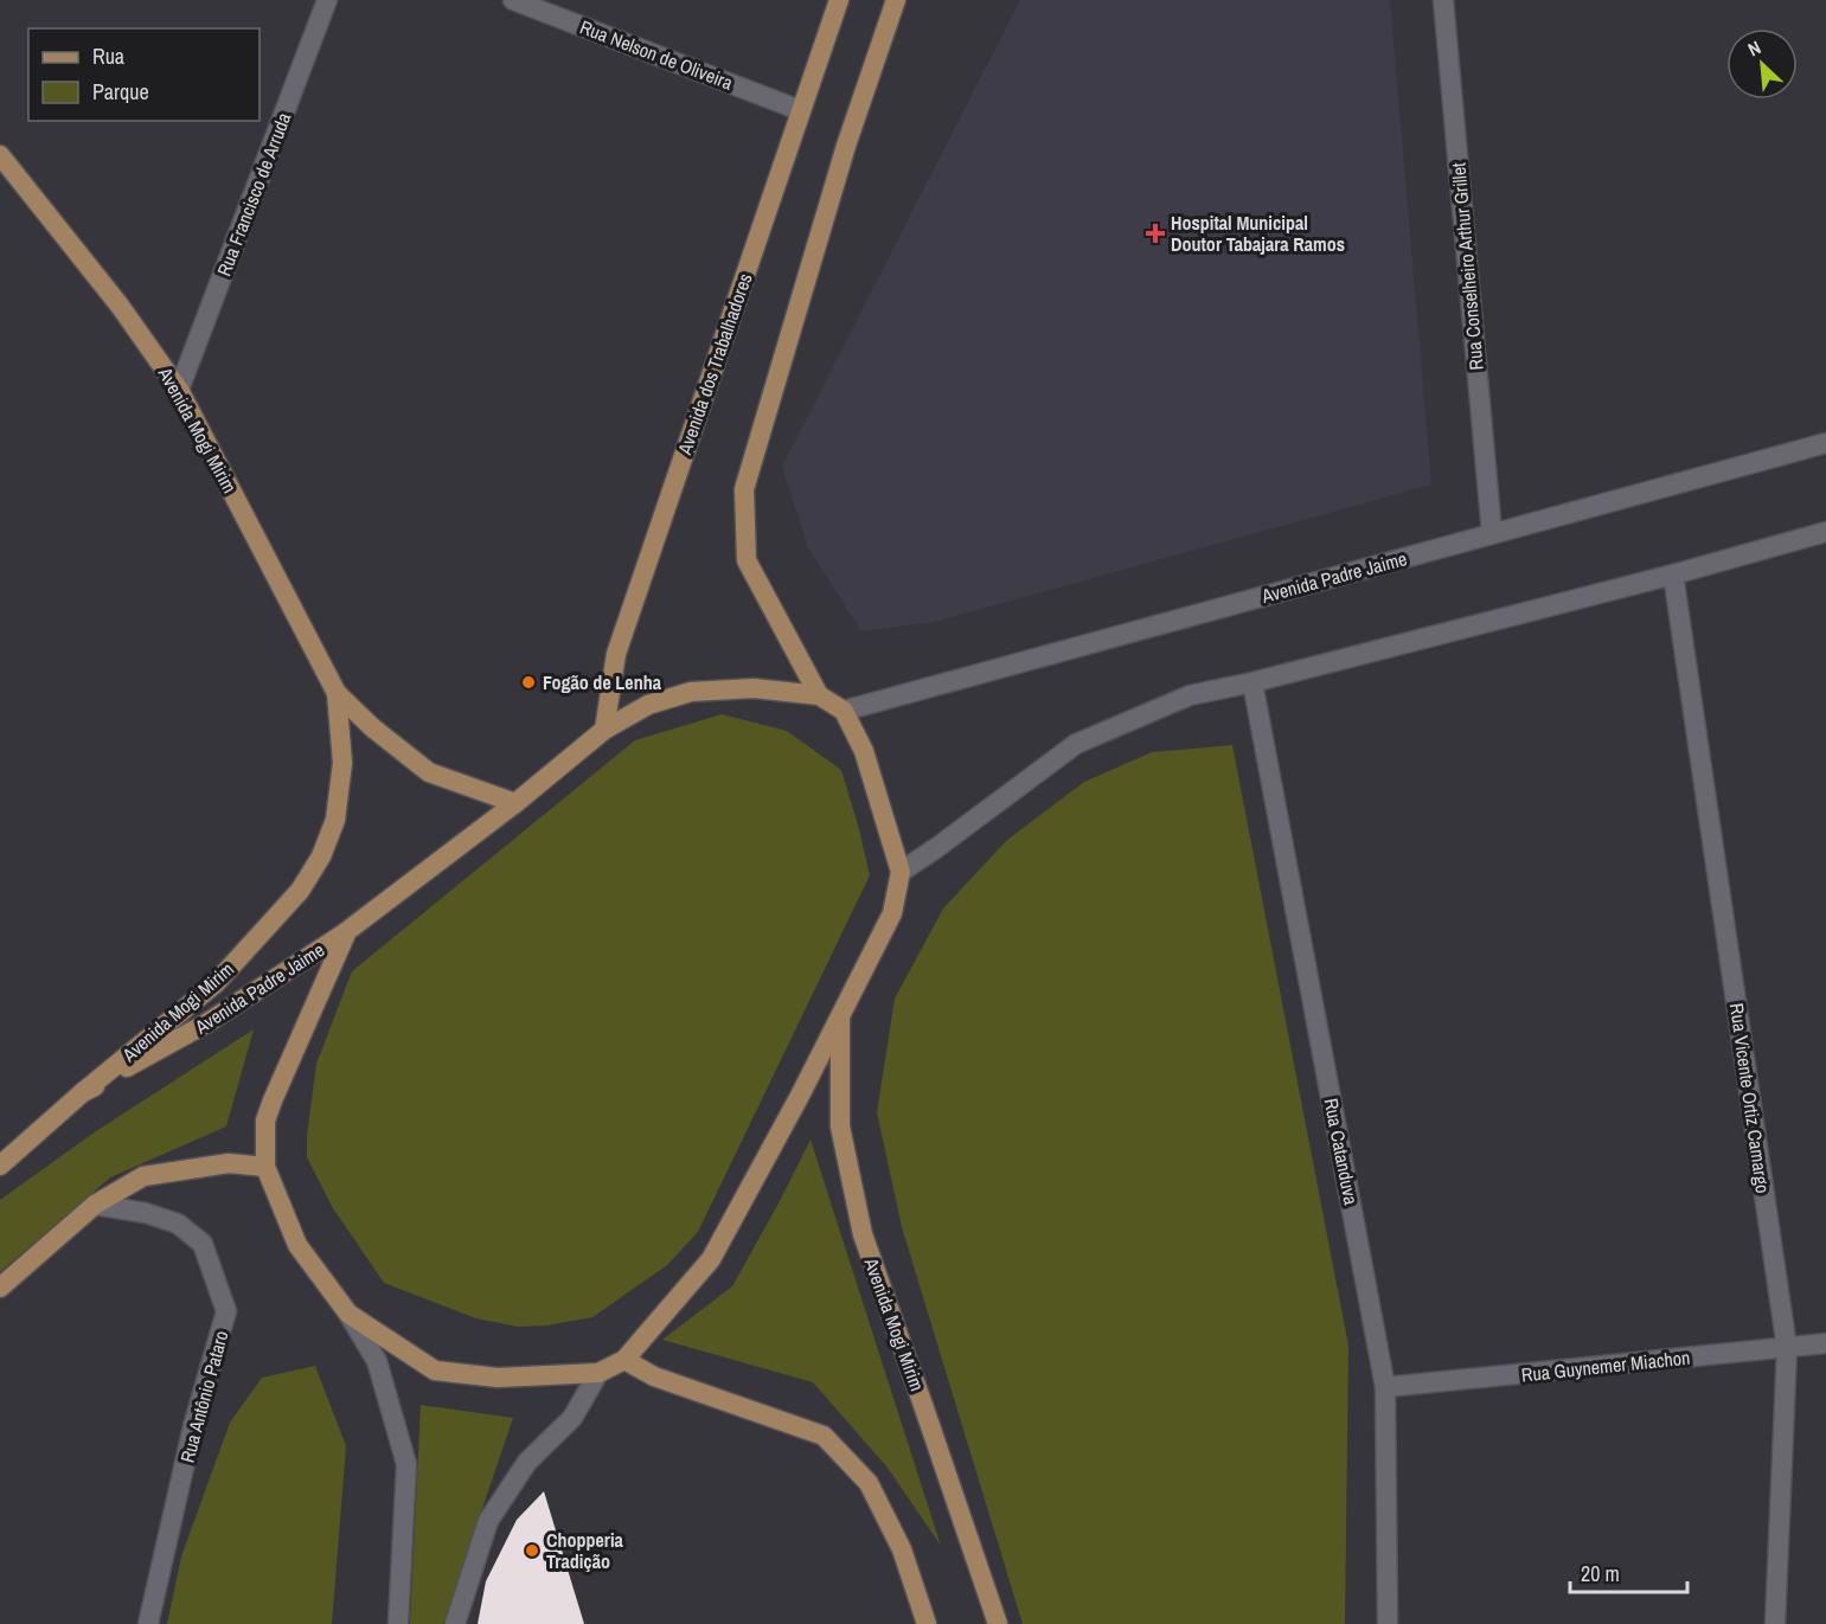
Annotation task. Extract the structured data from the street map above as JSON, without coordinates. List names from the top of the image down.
{
  "streets": {
    "main road": ["Avenida dos Trabalhadores", "Avenida Mogi Mirim", "Avenida Padre Jaime"],
    "street": [
      "Rua Nelson de Oliveira",
      "Rua Francisco de Arruda",
      "Rua Conselheiro Arthur Grillet",
      "Rua Vicente Ortiz Camargo",
      "Rua Catanduva",
      "Rua Guynemer Miachon",
      "Rua Antônio Pataro"
    ]
  },
  "crossings": [
    ["Rua Nelson de Oliveira", "Avenida dos Trabalhadores"],
    ["Rua Francisco de Arruda", "Avenida Mogi Mirim"],
    ["Rua Conselheiro Arthur Grillet", "Avenida Padre Jaime"],
    ["Avenida dos Trabalhadores", "Avenida Padre Jaime"],
    ["Avenida Mogi Mirim", "Avenida Padre Jaime"],
    ["Rua Vicente Ortiz Camargo", "Rua Guynemer Miachon"],
    ["Rua Catanduva", "Rua Guynemer Miachon"]
  ],
  "places": {
    "health": ["Hospital Municipal Doutor Tabajara Ramos"],
    "other": ["Fogão de Lenha", "Chopperia Tradição"]
  },
  "legend": ["Rua", "Parque"],
  "scale_bar": "20 m",
  "north": "top left"
}
